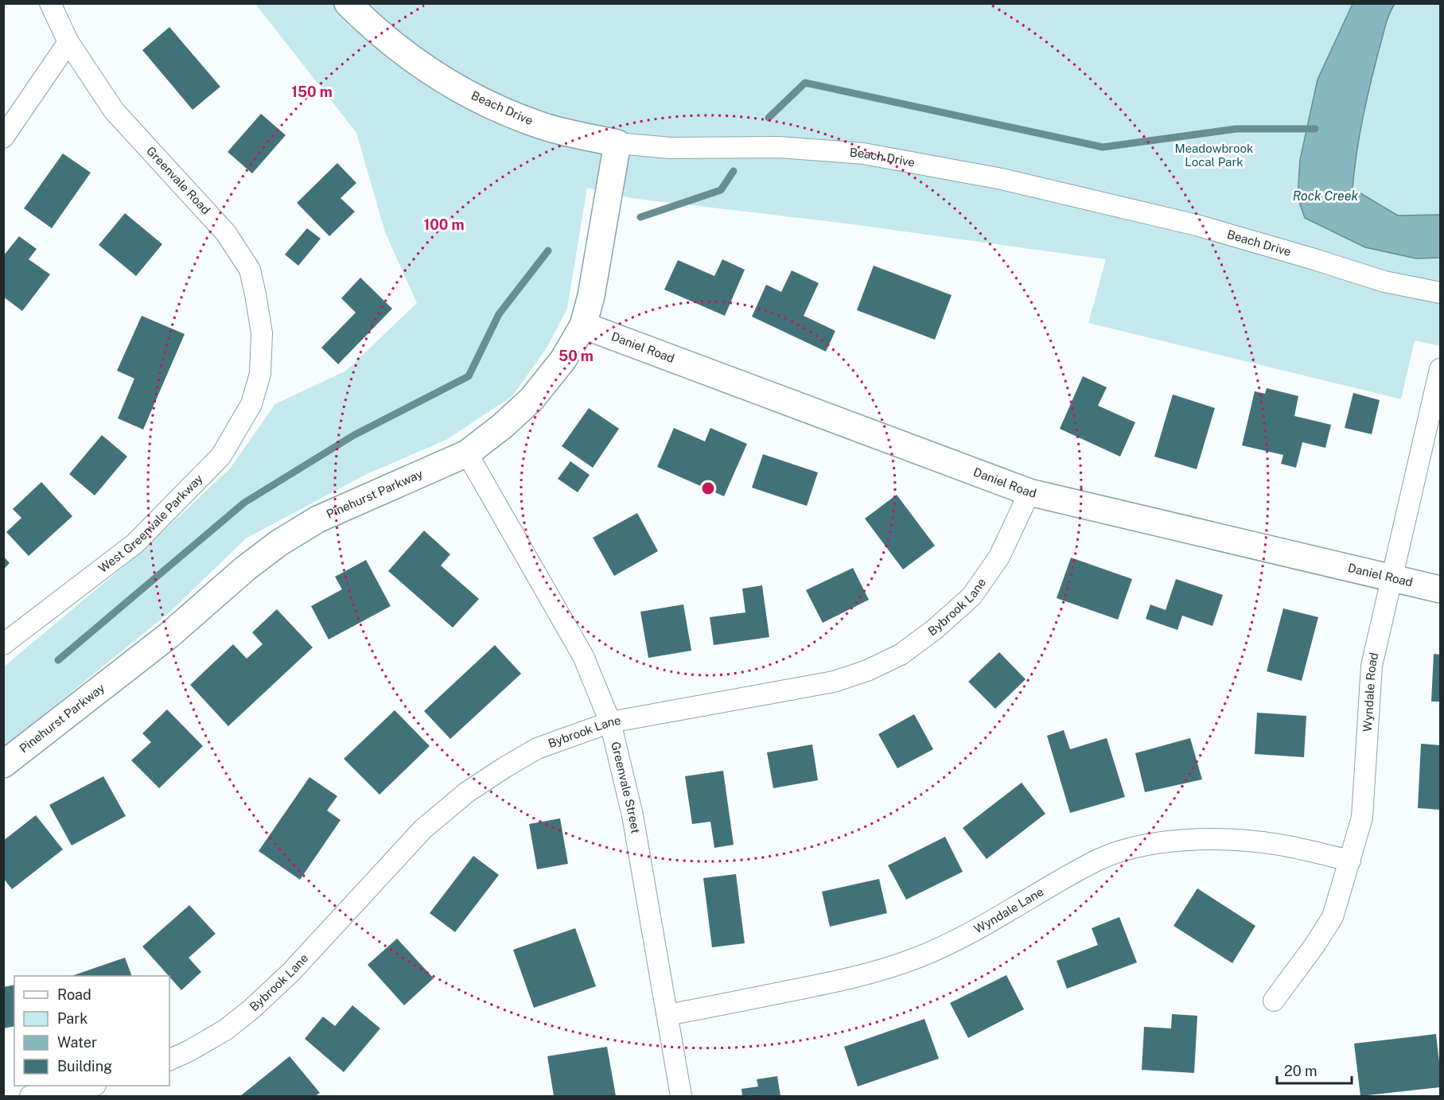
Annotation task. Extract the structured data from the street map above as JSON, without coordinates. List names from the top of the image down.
{
  "streets": {
    "street": [
      "Beach Drive",
      "Greenvale Road",
      "Daniel Road",
      "Pinehurst Parkway",
      "West Greenvale Parkway",
      "Bybrook Lane",
      "Wyndale Road",
      "Greenvale Street",
      "Wyndale Lane"
    ]
  },
  "crossings": [
    ["Beach Drive", "Pinehurst Parkway"],
    ["Greenvale Road", "West Greenvale Parkway"],
    ["Daniel Road", "Pinehurst Parkway"],
    ["Daniel Road", "Bybrook Lane"],
    ["Daniel Road", "Wyndale Road"],
    ["Pinehurst Parkway", "Greenvale Street"],
    ["Bybrook Lane", "Greenvale Street"],
    ["Wyndale Road", "Wyndale Lane"],
    ["Greenvale Street", "Wyndale Lane"]
  ],
  "water": ["Rock Creek"],
  "parks": ["Meadowbrook Local Park"],
  "legend": [
    "Road",
    "Park",
    "Water",
    "Building"
  ],
  "scale_bar": "20 m",
  "rings": ["150 m", "100 m", "50 m"]
}
